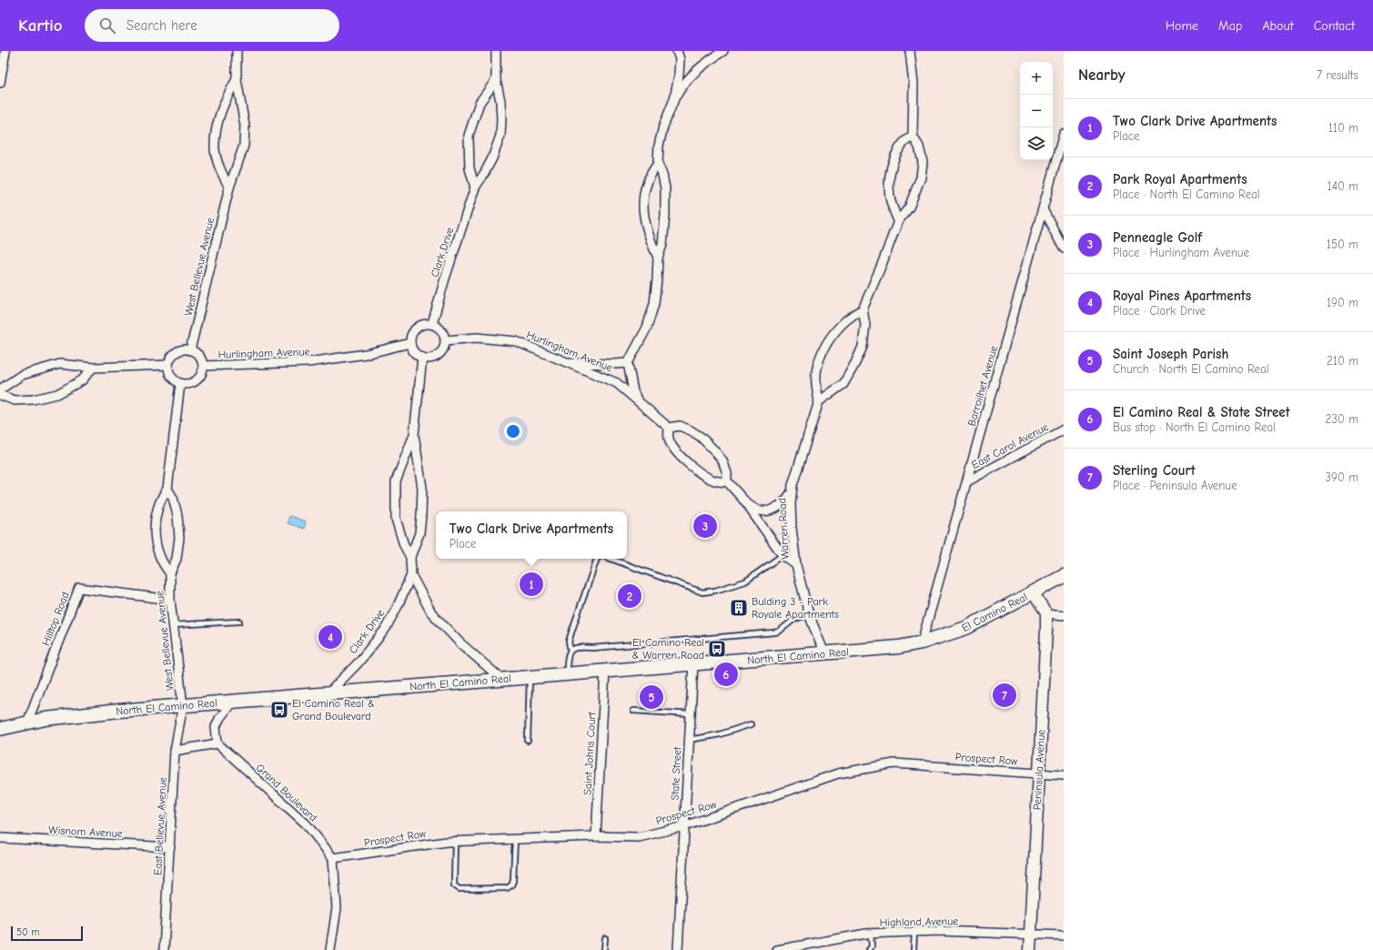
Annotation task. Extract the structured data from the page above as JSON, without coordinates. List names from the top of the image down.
{
  "streets": {
    "main road": ["El Camino Real", "North El Camino Real", "Peninsula Avenue"],
    "street": [
      "Clark Drive",
      "West Bellevue Avenue",
      "Hurlingham Avenue",
      "Barroilhet Avenue",
      "East Carol Avenue",
      "Warren Road",
      "Hilltop Road",
      "Saint Johns Court",
      "Prospect Row",
      "State Street",
      "Grand Boulevard",
      "East Bellevue Avenue",
      "Wisnom Avenue",
      "Highland Avenue"
    ]
  },
  "crossings": [
    ["Clark Drive", "Hurlingham Avenue"],
    ["Clark Drive", "North El Camino Real"],
    ["West Bellevue Avenue", "Hurlingham Avenue"],
    ["West Bellevue Avenue", "Hilltop Road"],
    ["West Bellevue Avenue", "North El Camino Real"],
    ["West Bellevue Avenue", "East Bellevue Avenue"],
    ["Barroilhet Avenue", "East Carol Avenue"],
    ["Barroilhet Avenue", "El Camino Real"],
    ["Barroilhet Avenue", "North El Camino Real"],
    ["Warren Road", "North El Camino Real"],
    ["El Camino Real", "North El Camino Real"],
    ["Hilltop Road", "North El Camino Real"],
    ["North El Camino Real", "Saint Johns Court"],
    ["North El Camino Real", "State Street"],
    ["North El Camino Real", "East Bellevue Avenue"],
    ["Saint Johns Court", "Prospect Row"],
    ["Prospect Row", "Peninsula Avenue"],
    ["Prospect Row", "State Street"],
    ["Prospect Row", "Grand Boulevard"],
    ["Peninsula Avenue", "Highland Avenue"],
    ["East Bellevue Avenue", "Wisnom Avenue"]
  ],
  "places": {
    "building": ["Bulding 3 - Park Royale Apartments"],
    "bus stop": ["El Camino Real & Warren Road", "El Camino Real & Grand Boulevard"]
  },
  "scale_bar": "50 m",
  "page": {
    "header": "Kartio",
    "search": "Search here",
    "nav": [
      "Home",
      "Map",
      "About",
      "Contact"
    ],
    "heading": ["Nearby", "7 results"],
    "map_buttons": ["+", "−"],
    "list": [
      {
        "mark": "1",
        "name": "Two Clark Drive Apartments",
        "note": "Place",
        "value": "110 m"
      },
      {
        "mark": "2",
        "name": "Park Royal Apartments",
        "note": "Place · North El Camino Real",
        "value": "140 m"
      },
      {
        "mark": "3",
        "name": "Penneagle Golf",
        "note": "Place · Hurlingham Avenue",
        "value": "150 m"
      },
      {
        "mark": "4",
        "name": "Royal Pines Apartments",
        "note": "Place · Clark Drive",
        "value": "190 m"
      },
      {
        "mark": "5",
        "name": "Saint Joseph Parish",
        "note": "Church · North El Camino Real",
        "value": "210 m"
      },
      {
        "mark": "6",
        "name": "El Camino Real & State Street",
        "note": "Bus stop · North El Camino Real",
        "value": "230 m"
      },
      {
        "mark": "7",
        "name": "Sterling Court",
        "note": "Place · Peninsula Avenue",
        "value": "390 m"
      }
    ],
    "popup": ["Two Clark Drive Apartments", "Place"],
    "pins": [
      "3",
      "1",
      "2",
      "4",
      "6",
      "7",
      "5"
    ],
    "scale": "50 m"
  }
}
